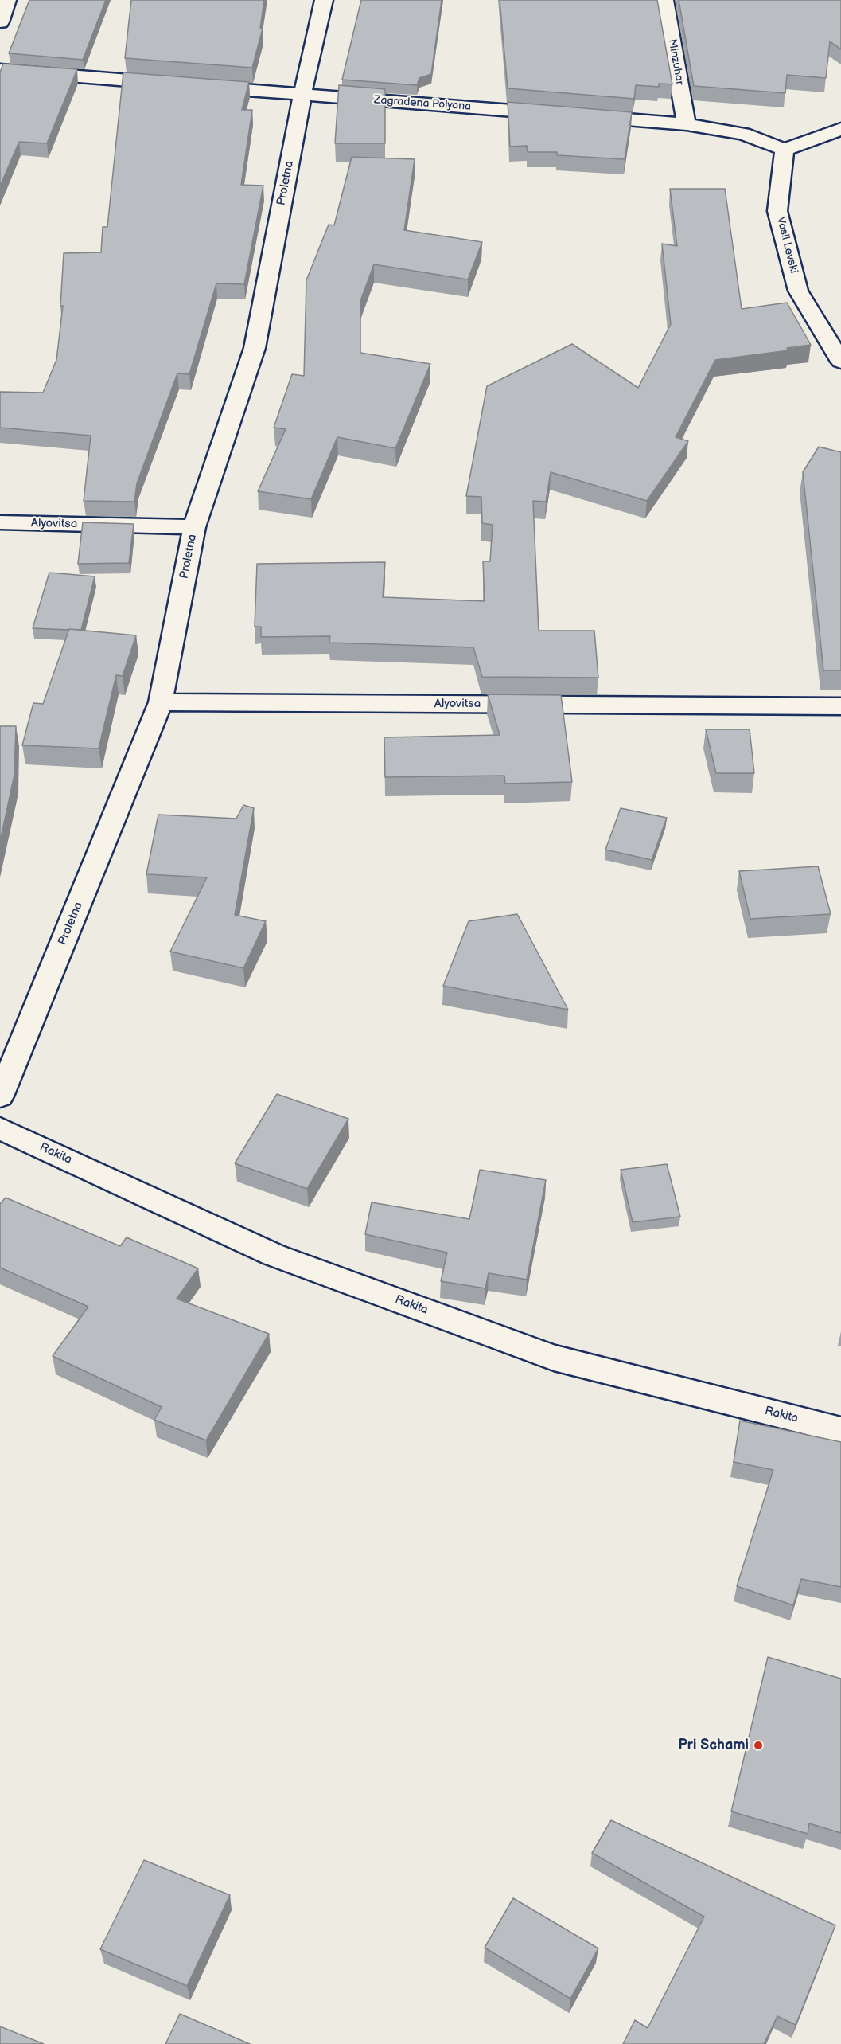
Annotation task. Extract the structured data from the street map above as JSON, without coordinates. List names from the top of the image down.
{
  "streets": {
    "street": [
      "Minzuhar",
      "Zagradena Polyana",
      "Proletna",
      "Vasil Levski",
      "Alyovitsa",
      "Rakita"
    ]
  },
  "crossings": [
    ["Zagradena Polyana", "Proletna"],
    ["Proletna", "Alyovitsa"]
  ],
  "places": ["Pri Schami"]
}
